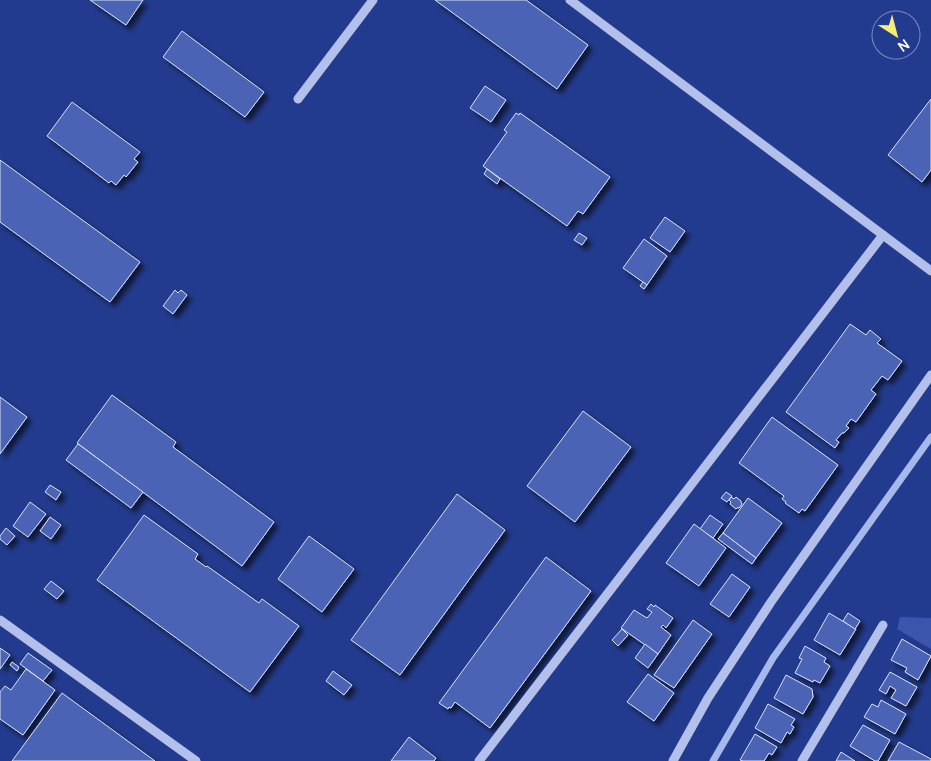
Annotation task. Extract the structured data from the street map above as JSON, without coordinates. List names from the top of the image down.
{
  "north": "bottom right"
}
